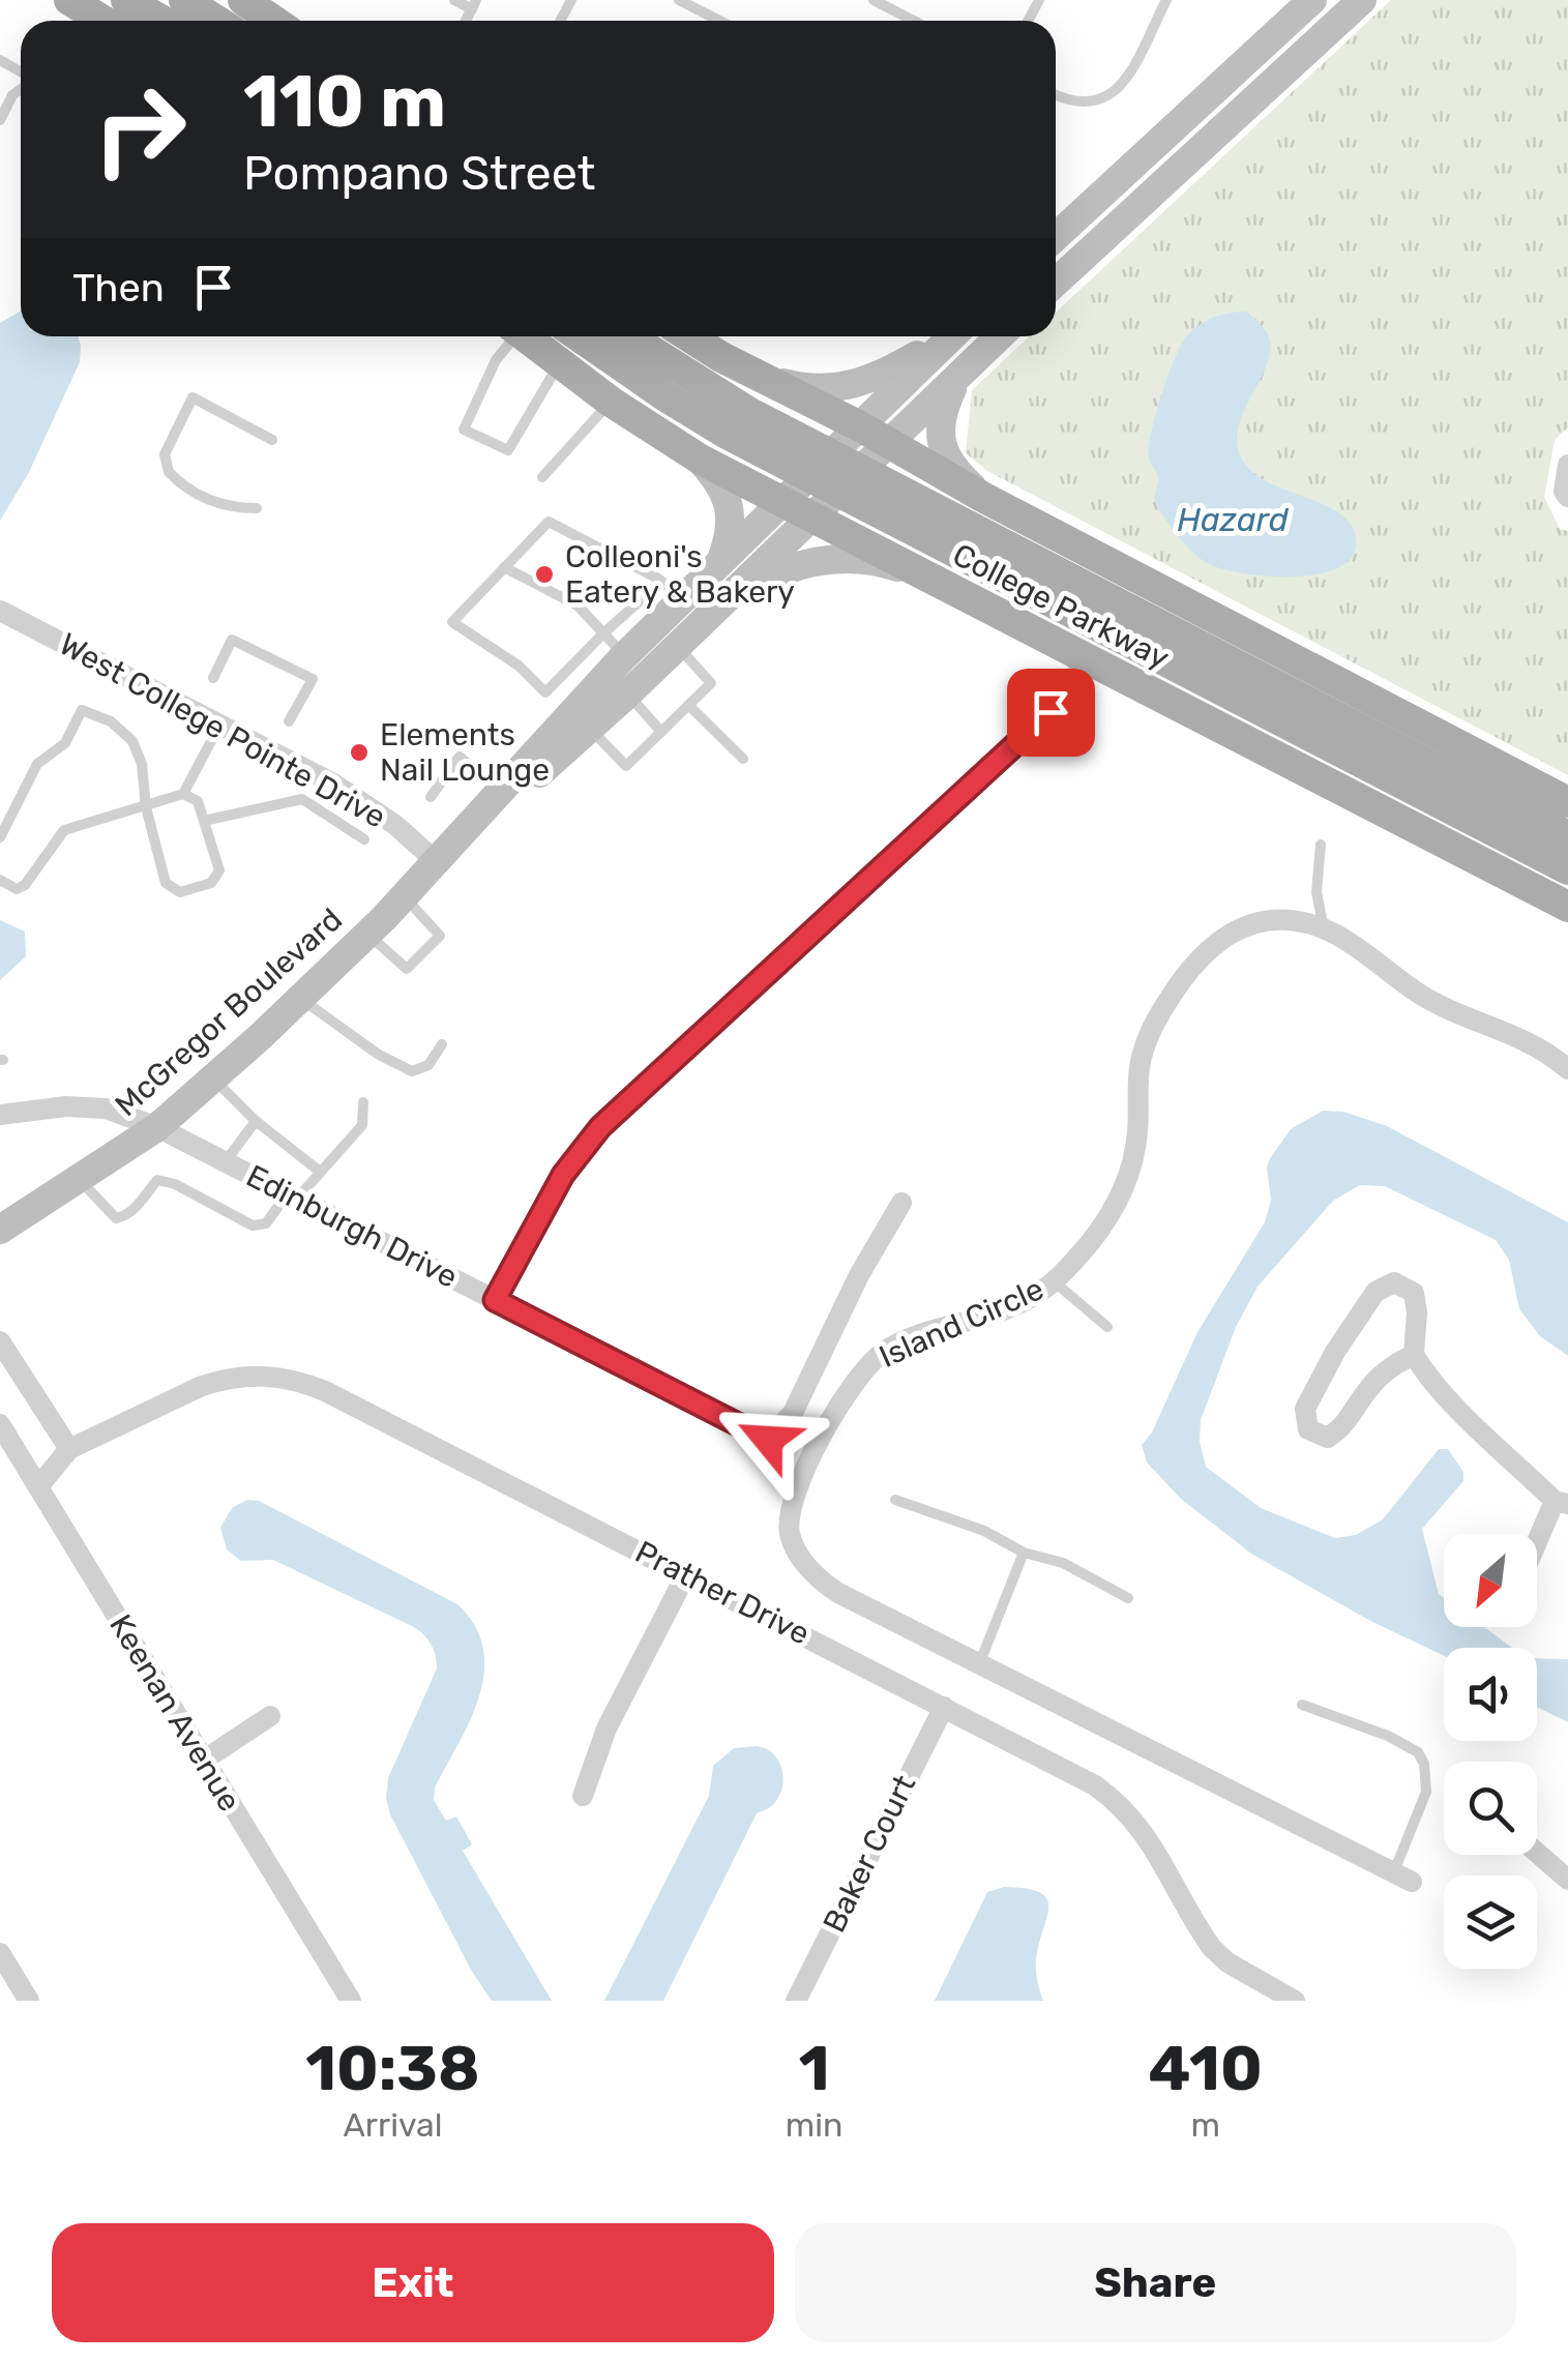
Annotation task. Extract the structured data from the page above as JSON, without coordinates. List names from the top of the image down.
{
  "streets": {
    "main road": ["College Parkway", "McGregor Boulevard"],
    "street": [
      "West College Pointe Drive",
      "Edinburgh Drive",
      "Island Circle",
      "Prather Drive",
      "Keenan Avenue",
      "Baker Court"
    ]
  },
  "crossings": [
    ["West College Pointe Drive", "McGregor Boulevard"],
    ["McGregor Boulevard", "Edinburgh Drive"],
    ["Prather Drive", "Keenan Avenue"],
    ["Prather Drive", "Baker Court"]
  ],
  "water": ["Hazard"],
  "places": ["Colleoni's Eatery & Bakery", "Elements Nail Lounge"],
  "north": "bottom left",
  "page": {
    "turn": ["110 m", "Pompano Street"],
    "then": "Then",
    "eta": [
      "10:38",
      "Arrival",
      "1",
      "min",
      "410",
      "m"
    ],
    "buttons": ["Exit", "Share"]
  }
}
